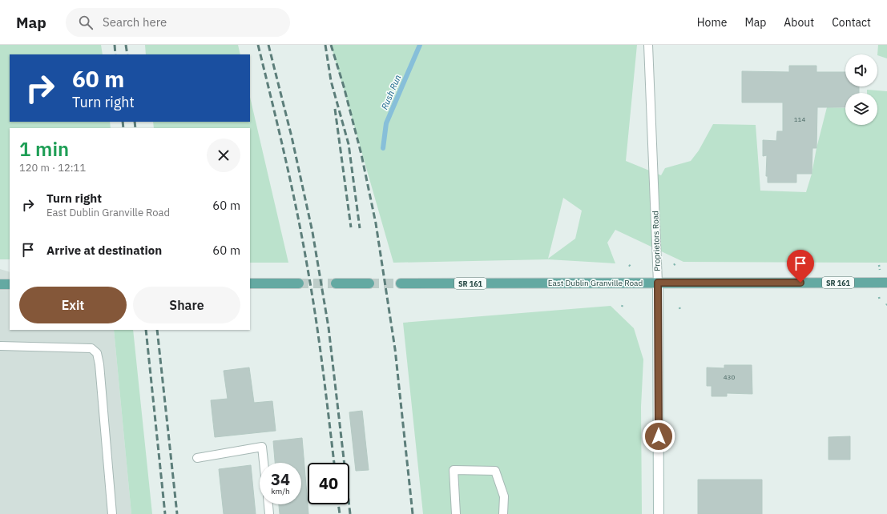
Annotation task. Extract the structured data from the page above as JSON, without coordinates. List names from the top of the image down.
{
  "streets": {
    "main road": ["East Dublin Granville Road", "SR 161"],
    "street": ["Proprietors Road"]
  },
  "crossings": [
    ["Proprietors Road", "East Dublin Granville Road"]
  ],
  "water": ["Rush Run"],
  "house_numbers": ["114", "430"],
  "page": {
    "header": "Map",
    "search": "Search here",
    "nav": [
      "Home",
      "Map",
      "About",
      "Contact"
    ],
    "turn": ["60 m", "Turn right"],
    "heading": ["1 min", "120 m · 12:11"],
    "list": [
      {
        "name": "Turn right",
        "note": "East Dublin Granville Road",
        "value": "60 m"
      },
      {
        "name": "Arrive at destination",
        "value": "60 m"
      }
    ],
    "buttons": ["Exit", "Share"],
    "speed": "34 km/h",
    "limit": "40"
  }
}
